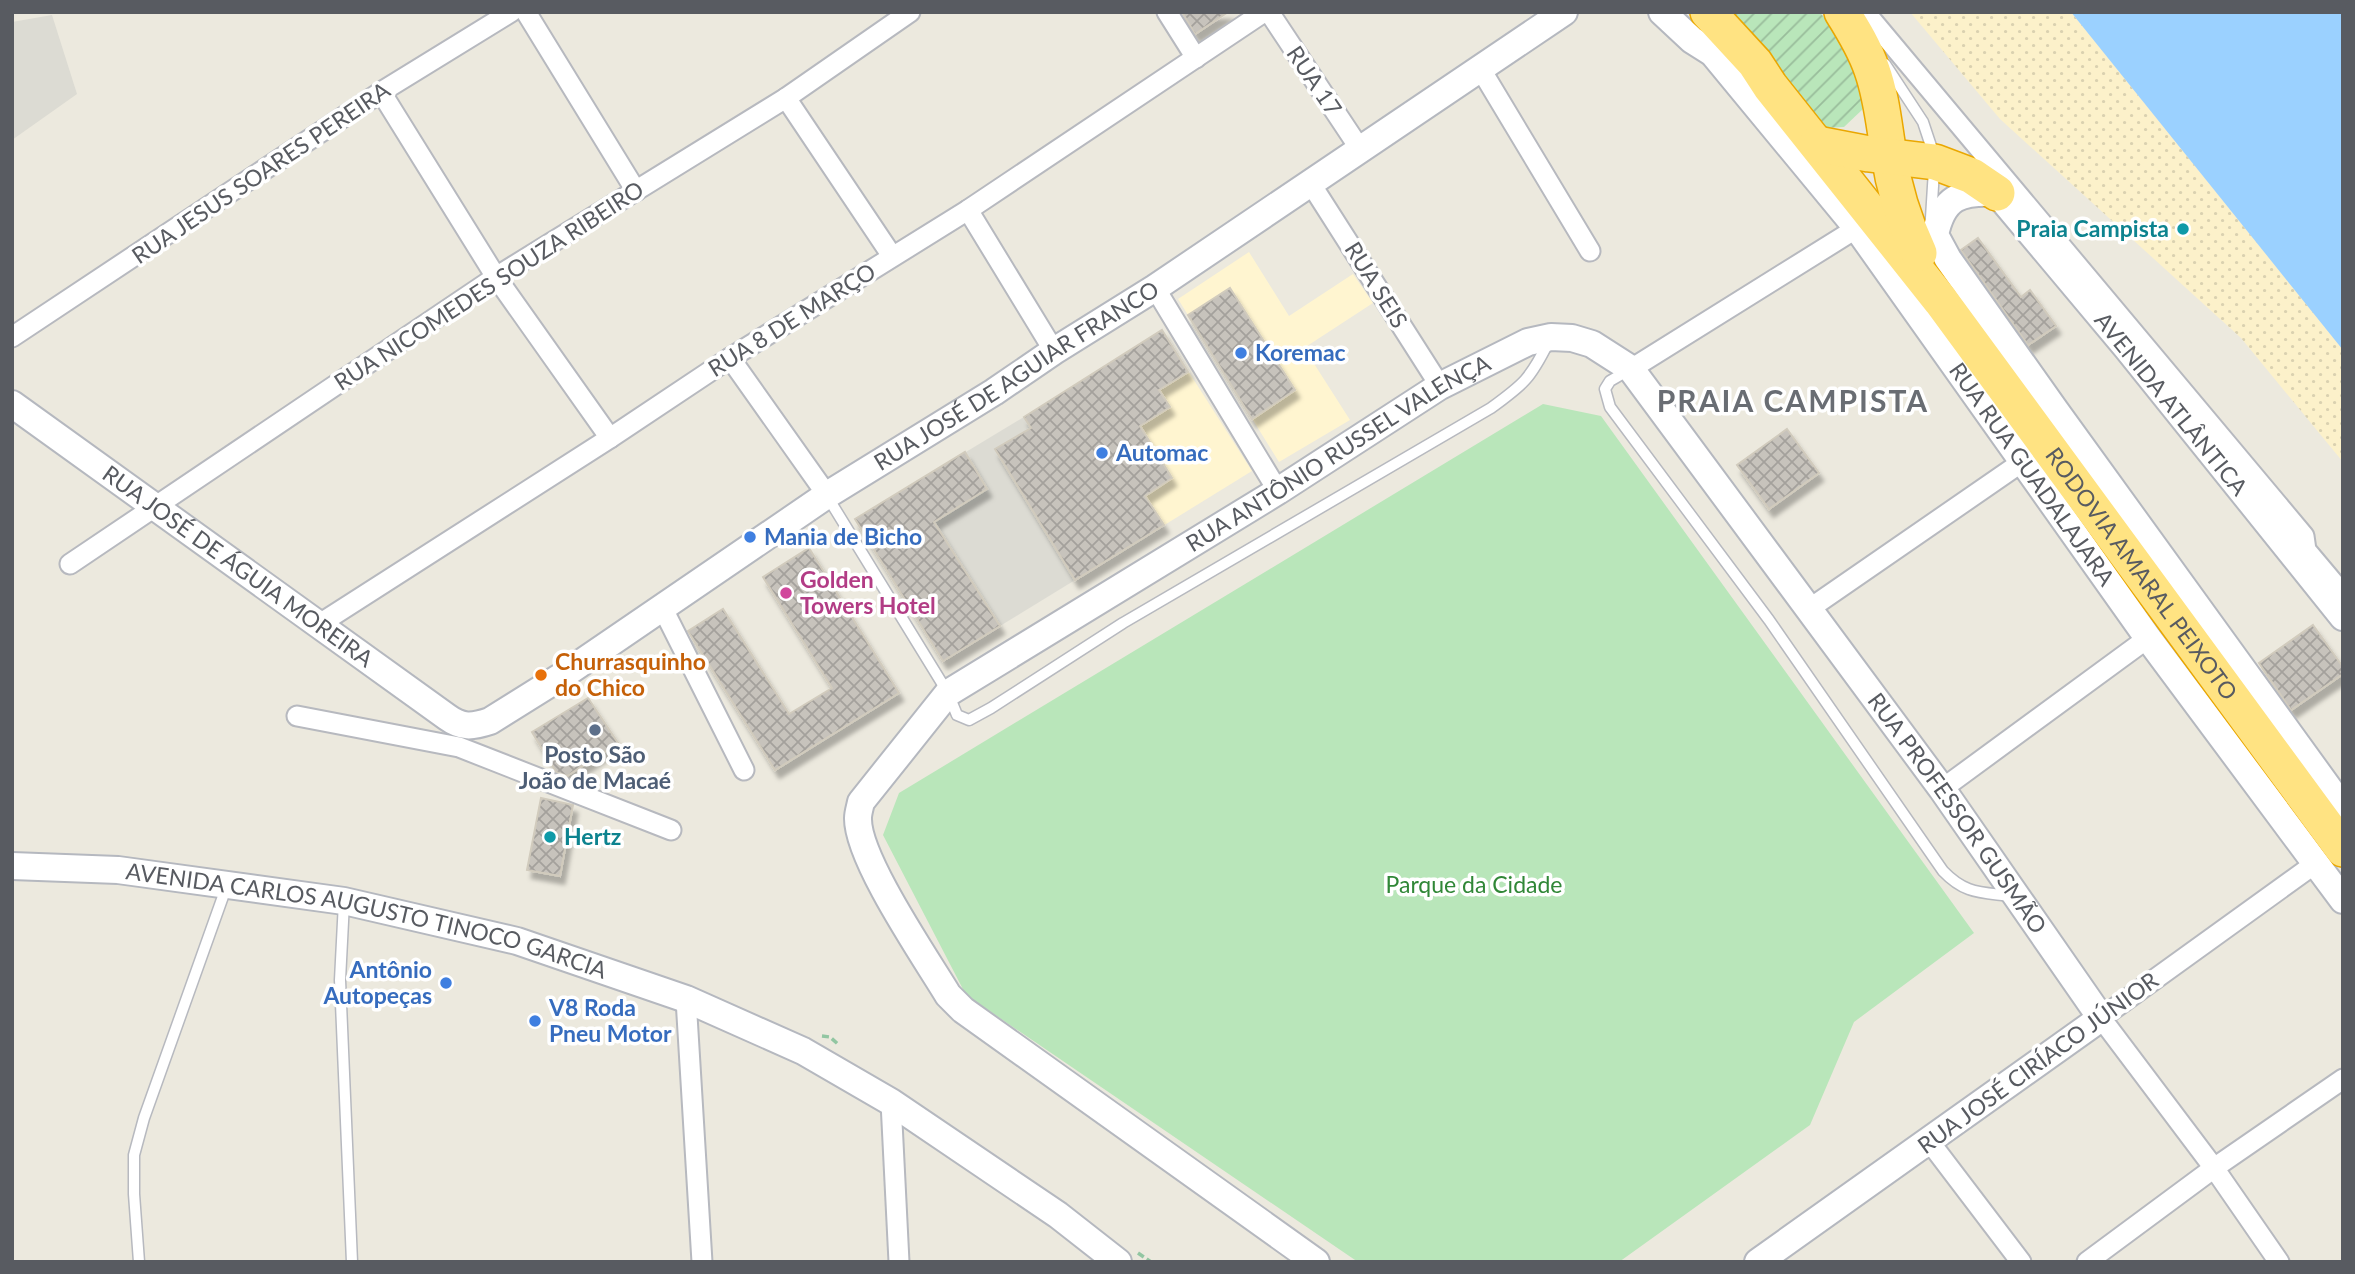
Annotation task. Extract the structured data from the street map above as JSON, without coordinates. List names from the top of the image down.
{
  "streets": {
    "highway": ["RODOVIA AMARAL PEIXOTO"],
    "main road": [
      "RUA JOSÉ DE AGUIAR FRANCO",
      "AVENIDA ATLÂNTICA",
      "RUA ANTÔNIO RUSSEL VALENÇA",
      "RUA RUA GUADALAJARA",
      "RUA JOSÉ DE ÁGUIA MOREIRA",
      "RUA PROFESSOR GUSMÃO",
      "AVENIDA CARLOS AUGUSTO TINOCO GARCIA",
      "RUA JOSÉ CIRÍACO JÚNIOR"
    ],
    "street": [
      "RUA 17",
      "RUA JESUS SOARES PEREIRA",
      "RUA SEIS",
      "RUA NICOMEDES SOUZA RIBEIRO",
      "RUA 8 DE MARÇO"
    ]
  },
  "crossings": [
    ["RUA 17", "RUA JOSÉ DE AGUIAR FRANCO"],
    ["RUA SEIS", "RUA JOSÉ DE AGUIAR FRANCO"],
    ["RUA SEIS", "RUA ANTÔNIO RUSSEL VALENÇA"],
    ["RUA NICOMEDES SOUZA RIBEIRO", "RUA JOSÉ DE ÁGUIA MOREIRA"],
    ["RUA 8 DE MARÇO", "RUA JOSÉ DE ÁGUIA MOREIRA"],
    ["RUA JOSÉ DE AGUIAR FRANCO", "RUA JOSÉ DE ÁGUIA MOREIRA"],
    ["RUA ANTÔNIO RUSSEL VALENÇA", "RUA PROFESSOR GUSMÃO"],
    ["RUA RUA GUADALAJARA", "RODOVIA AMARAL PEIXOTO"],
    ["RUA RUA GUADALAJARA", "RUA JOSÉ CIRÍACO JÚNIOR"],
    ["RODOVIA AMARAL PEIXOTO", "RUA JOSÉ CIRÍACO JÚNIOR"],
    ["RUA PROFESSOR GUSMÃO", "RUA JOSÉ CIRÍACO JÚNIOR"]
  ],
  "districts": ["PRAIA CAMPISTA"],
  "parks": ["Parque da Cidade"],
  "places": [
    "Praia Campista",
    "Koremac",
    "Automac",
    "Mania de Bicho",
    "Golden Towers Hotel",
    "Churrasquinho do Chico",
    "Posto São João de Macaé",
    "Hertz",
    "Antônio Autopeças",
    "V8 Roda Pneu Motor"
  ]
}
